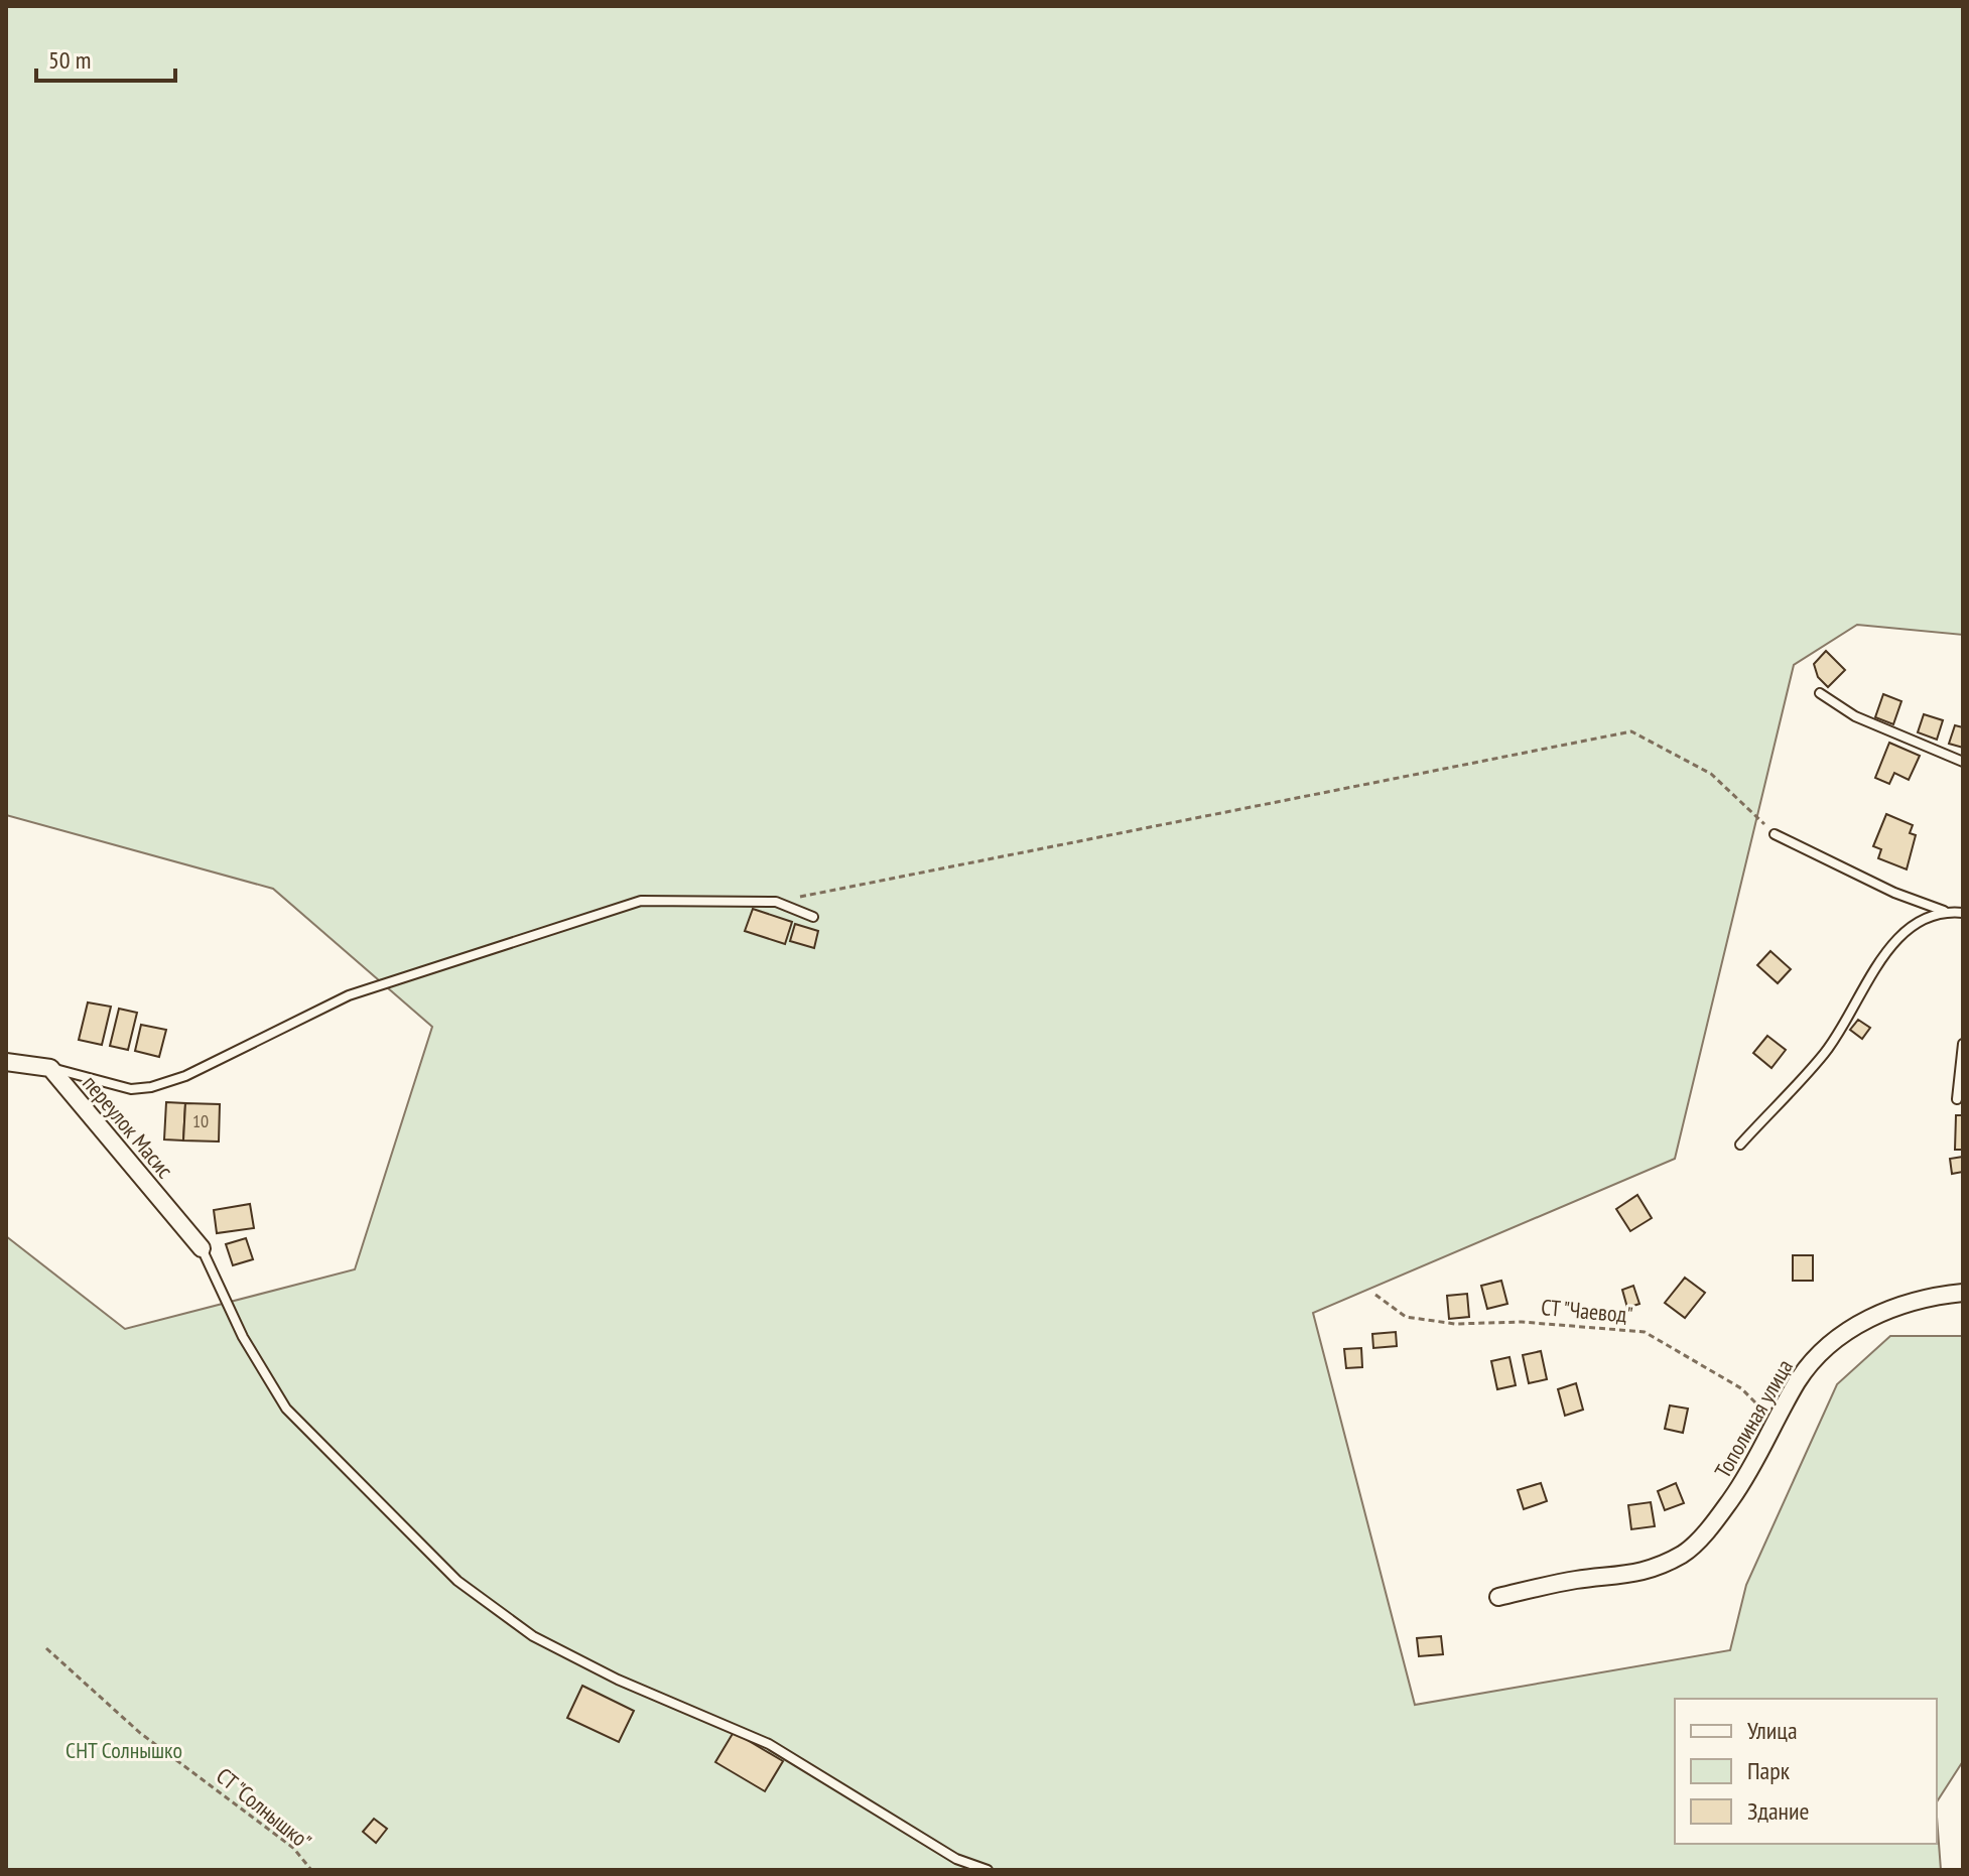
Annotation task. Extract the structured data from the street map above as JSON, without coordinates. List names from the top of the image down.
{
  "streets": {
    "street": ["переулок Масис", "Тополиная улица"],
    "path": ["СТ \"Чаевод\"", "СТ \"Солнышко\""]
  },
  "crossings": [
    ["СТ \"Чаевод\"", "Тополиная улица"]
  ],
  "parks": ["СНТ Солнышко"],
  "house_numbers": ["10"],
  "legend": ["Улица", "Парк", "Здание"],
  "scale_bar": "50 m"
}
